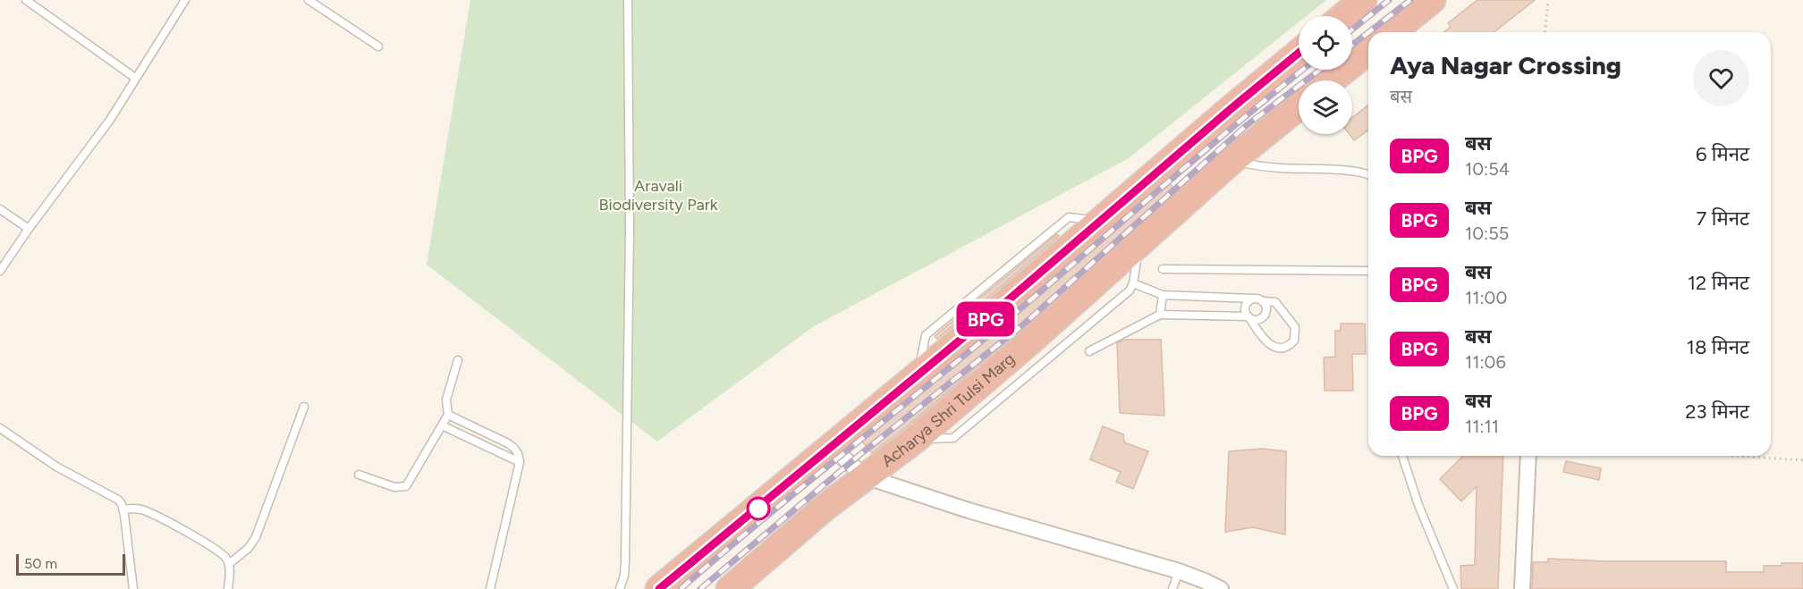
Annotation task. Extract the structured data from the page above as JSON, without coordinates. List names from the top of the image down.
{
  "streets": {
    "highway": ["Acharya Shri Tulsi Marg"]
  },
  "parks": ["Aravali Biodiversity Park"],
  "lines": ["bus line BPG"],
  "scale_bar": "50 m",
  "page": {
    "on_map": "BPG",
    "heading": ["Aya Nagar Crossing", "बस"],
    "list": [
      {
        "mark": "BPG",
        "name": "बस",
        "note": "10:54",
        "value": "6 मिनट"
      },
      {
        "mark": "BPG",
        "name": "बस",
        "note": "10:55",
        "value": "7 मिनट"
      },
      {
        "mark": "BPG",
        "name": "बस",
        "note": "11:00",
        "value": "12 मिनट"
      },
      {
        "mark": "BPG",
        "name": "बस",
        "note": "11:06",
        "value": "18 मिनट"
      },
      {
        "mark": "BPG",
        "name": "बस",
        "note": "11:11",
        "value": "23 मिनट"
      }
    ],
    "scale": "50 m"
  }
}
